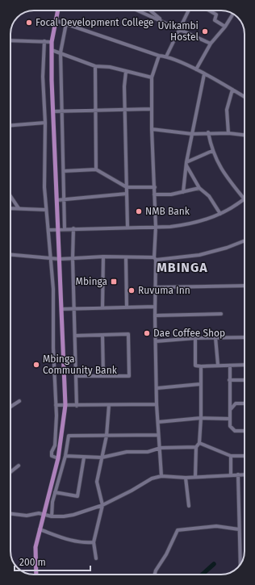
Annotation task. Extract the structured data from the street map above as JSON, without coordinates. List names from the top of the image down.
{
  "districts": ["MBINGA"],
  "places": {
    "other": [
      "Focal Development College",
      "Uvikambi Hostel",
      "NMB Bank",
      "Ruvuma Inn",
      "Dae Coffee Shop",
      "Mbinga Community Bank"
    ],
    "transit": ["Mbinga"]
  },
  "scale_bar": "200 m"
}
